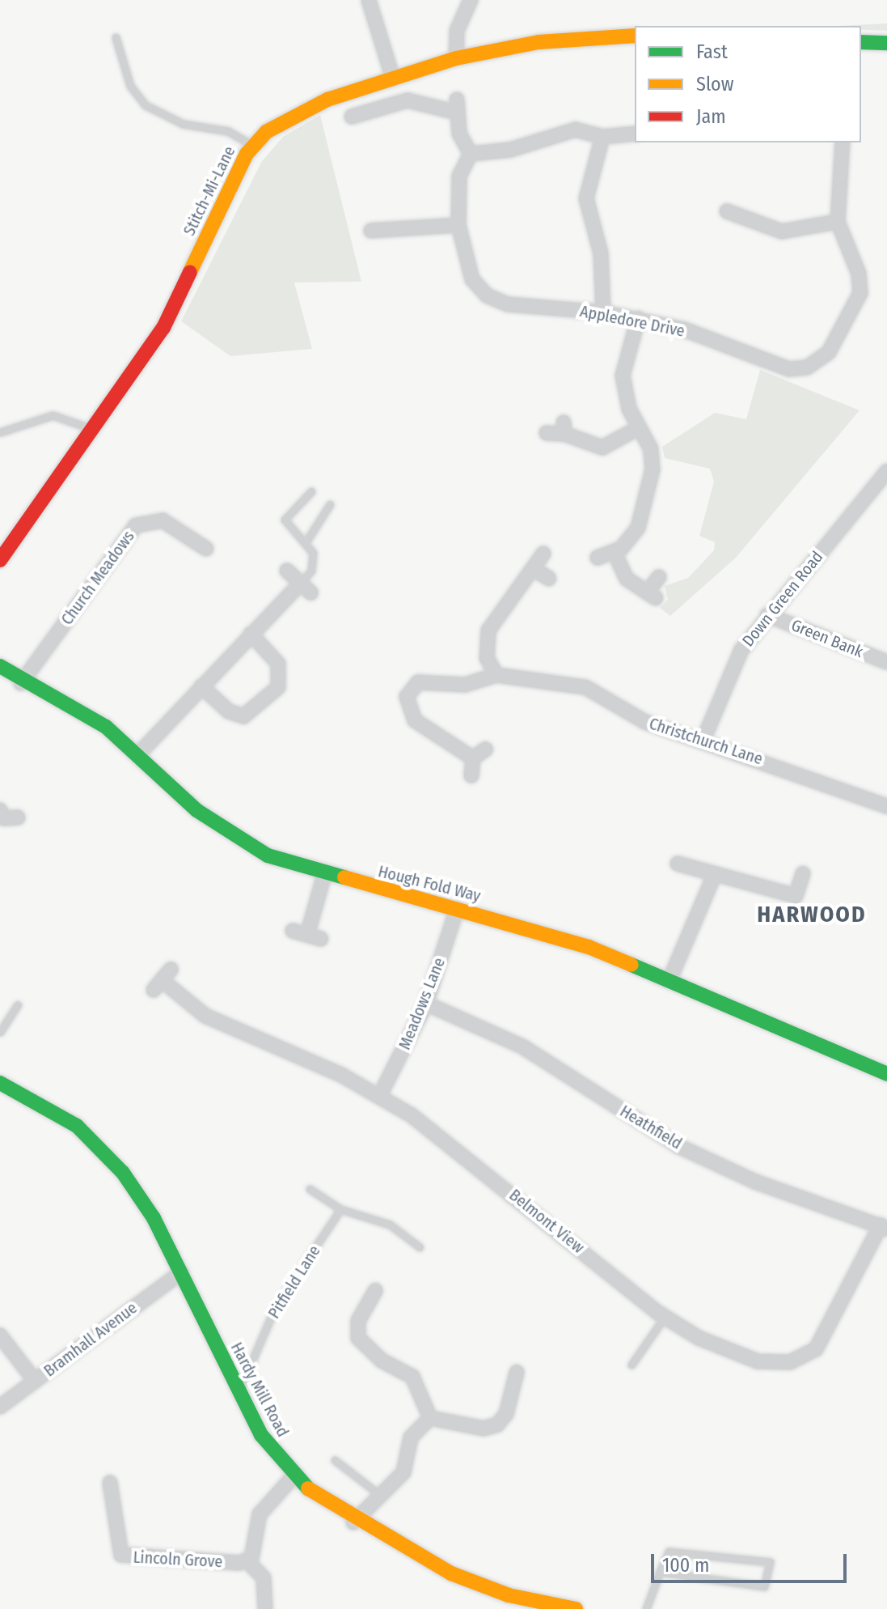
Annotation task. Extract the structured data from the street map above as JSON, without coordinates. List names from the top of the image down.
{
  "streets": {
    "street": [
      "Stitch-Mi-Lane",
      "Appledore Drive",
      "Church Meadows",
      "Down Green Road",
      "Green Bank",
      "Christchurch Lane",
      "Hough Fold Way",
      "Meadows Lane",
      "Heathfield",
      "Belmont View",
      "Bramhall Avenue",
      "Hardy Mill Road",
      "Lincoln Grove"
    ],
    "lane": ["Pitfield Lane"]
  },
  "crossings": [
    ["Church Meadows", "Hough Fold Way"],
    ["Down Green Road", "Green Bank"],
    ["Down Green Road", "Christchurch Lane"],
    ["Hough Fold Way", "Meadows Lane"],
    ["Meadows Lane", "Heathfield"],
    ["Meadows Lane", "Belmont View"],
    ["Heathfield", "Belmont View"],
    ["Pitfield Lane", "Hardy Mill Road"],
    ["Bramhall Avenue", "Hardy Mill Road"]
  ],
  "districts": ["HARWOOD"],
  "legend": ["Fast", "Slow", "Jam"],
  "scale_bar": "100 m"
}
